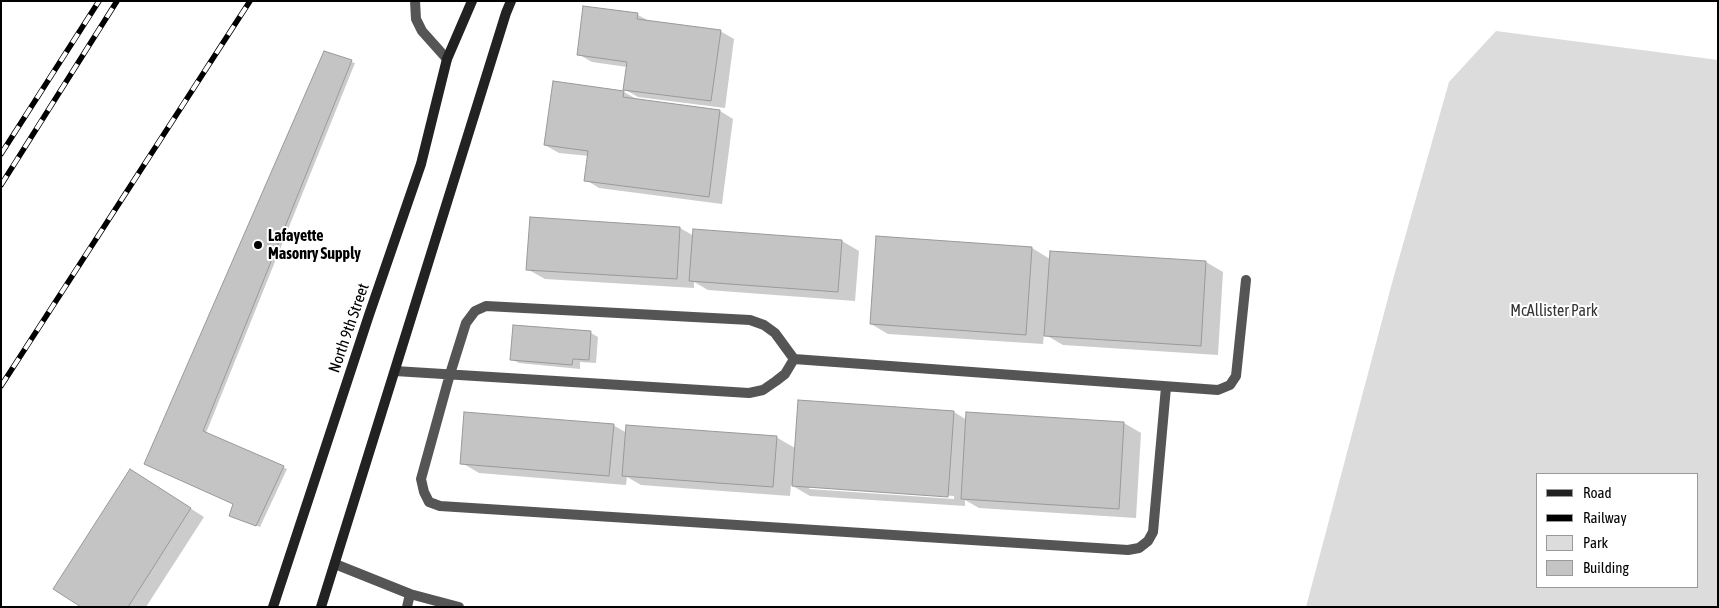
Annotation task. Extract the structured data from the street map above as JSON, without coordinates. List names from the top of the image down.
{
  "streets": {
    "main road": ["North 9th Street"]
  },
  "parks": ["McAllister Park"],
  "places": ["Lafayette Masonry Supply"],
  "legend": [
    "Road",
    "Railway",
    "Park",
    "Building"
  ]
}
